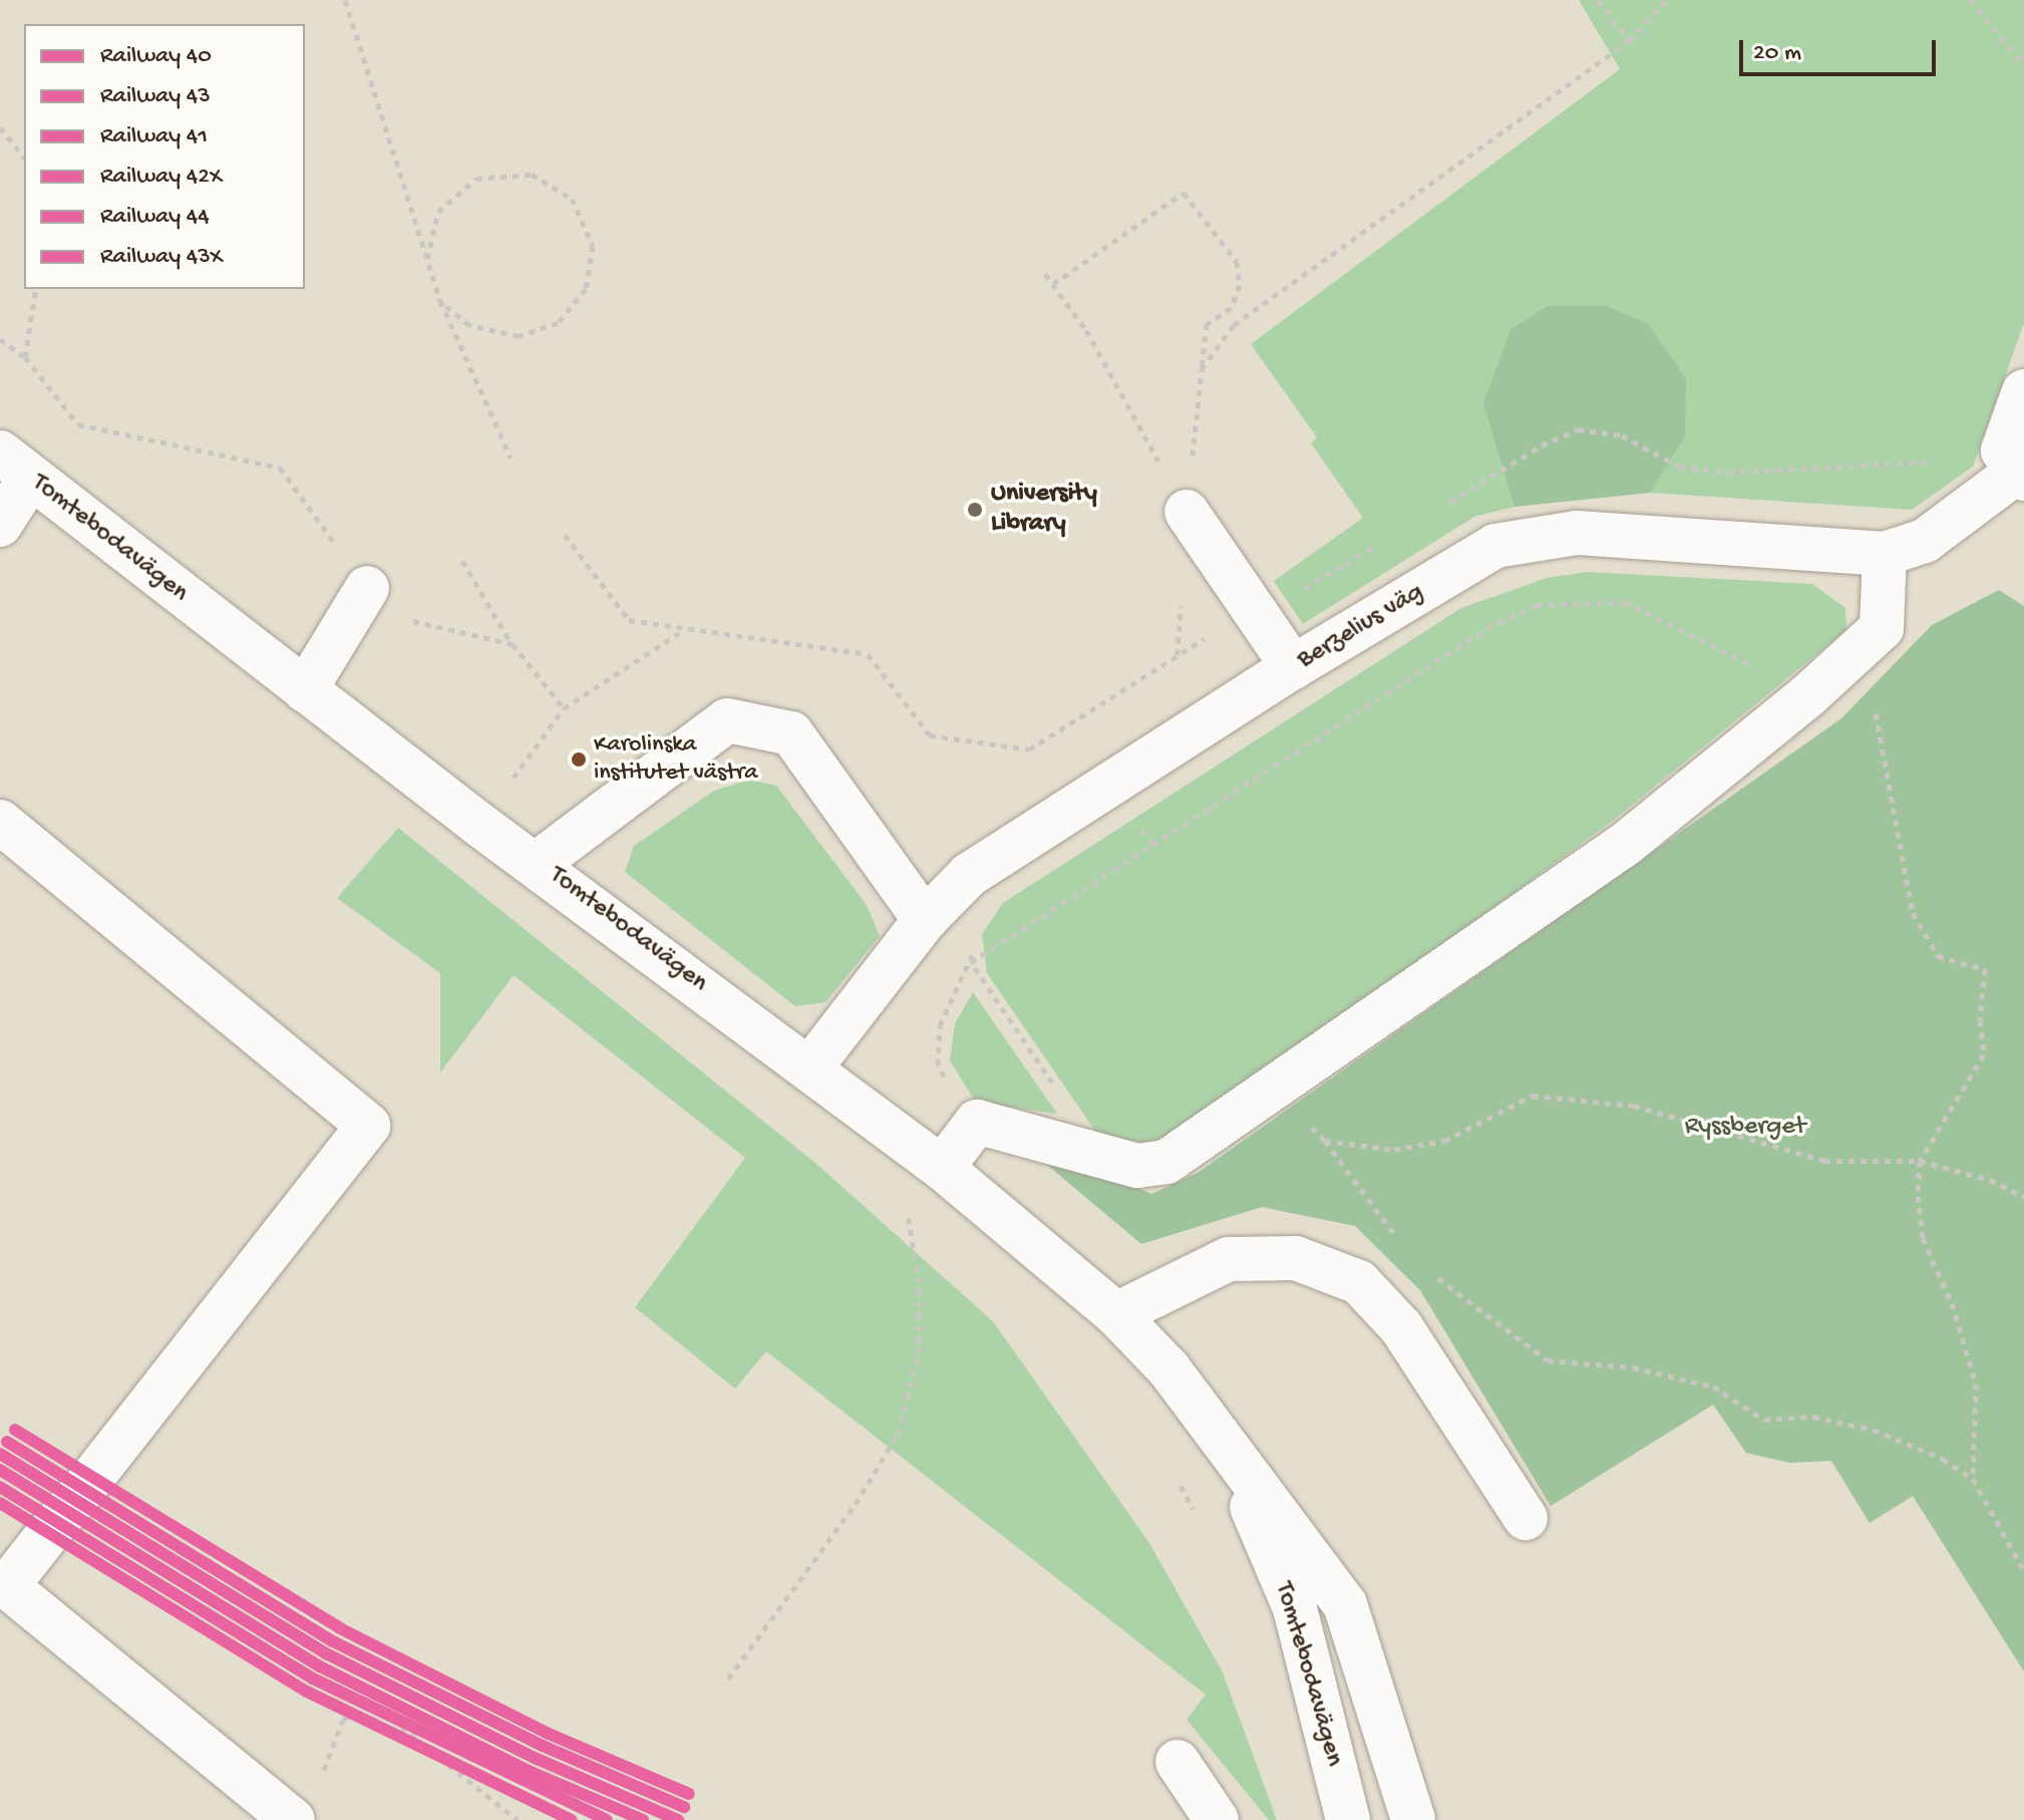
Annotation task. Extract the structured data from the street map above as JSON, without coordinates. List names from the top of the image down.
{
  "streets": {
    "street": ["Tomtebodavägen", "Berzelius väg"]
  },
  "crossings": [
    ["Tomtebodavägen", "Berzelius väg"]
  ],
  "parks": ["Ryssberget"],
  "places": ["University Library", "Karolinska institutet västra"],
  "lines": [
    "rail line 44",
    "rail line 41",
    "rail line 40",
    "rail line 43",
    "rail line 42X",
    "rail line 43X"
  ],
  "legend": [
    "Railway 40",
    "Railway 43",
    "Railway 41",
    "Railway 42X",
    "Railway 44",
    "Railway 43X"
  ],
  "scale_bar": "20 m"
}
